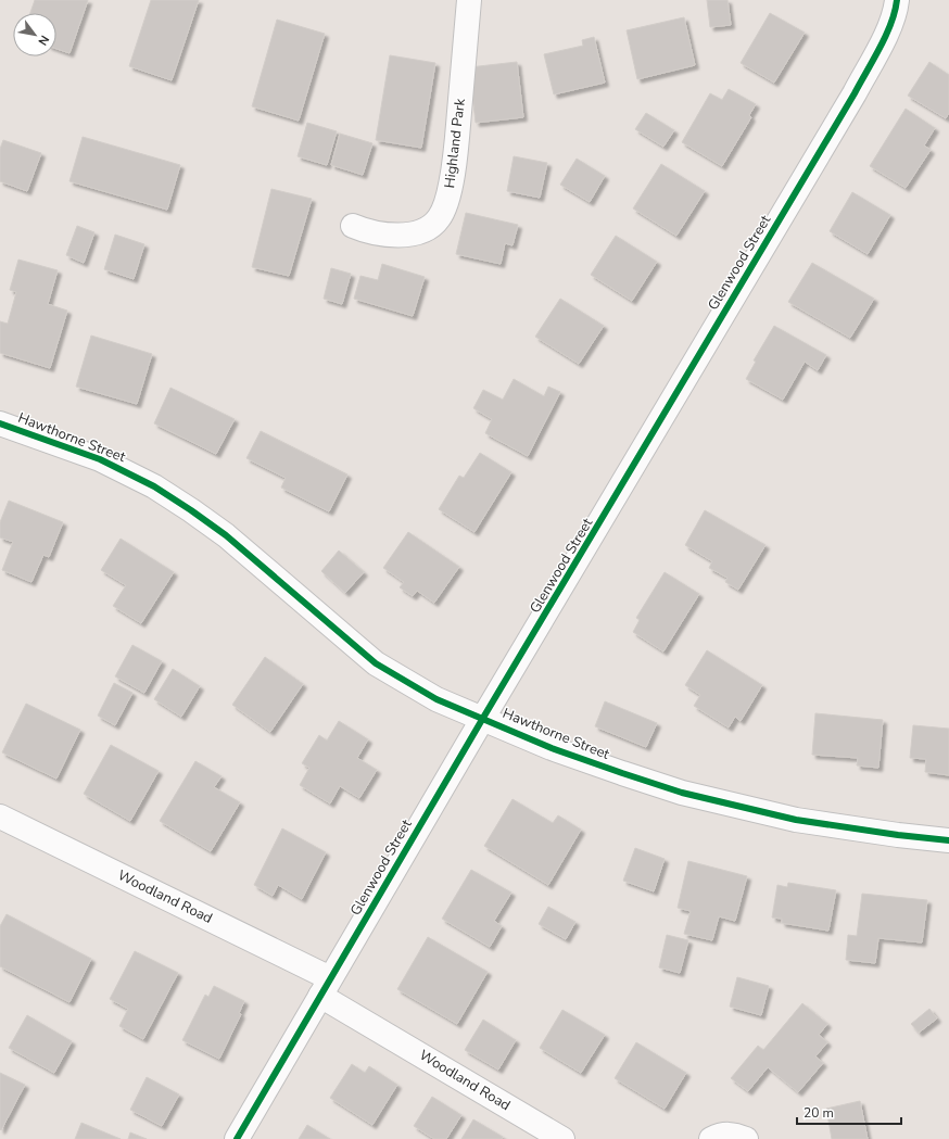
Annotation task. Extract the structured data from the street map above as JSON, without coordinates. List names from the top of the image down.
{
  "streets": {
    "street": [
      "Highland Park",
      "Glenwood Street",
      "Hawthorne Street",
      "Woodland Road"
    ]
  },
  "crossings": [
    ["Glenwood Street", "Hawthorne Street"],
    ["Glenwood Street", "Woodland Road"]
  ],
  "scale_bar": "20 m",
  "north": "bottom right"
}
